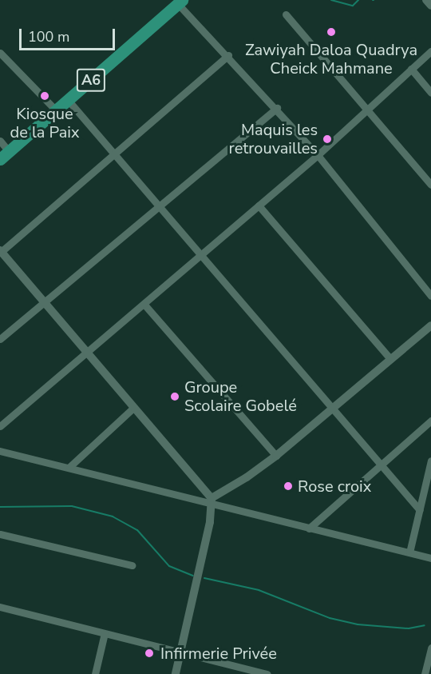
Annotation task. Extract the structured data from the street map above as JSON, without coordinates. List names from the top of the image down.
{
  "streets": {
    "highway": ["A6"]
  },
  "places": [
    "Zawiyah Daloa Quadrya Cheick Mahmane",
    "Kiosque de la Paix",
    "Maquis les retrouvailles",
    "Groupe Scolaire Gobelé",
    "Rose croix",
    "Infirmerie Privée"
  ],
  "scale_bar": "100 m"
}
